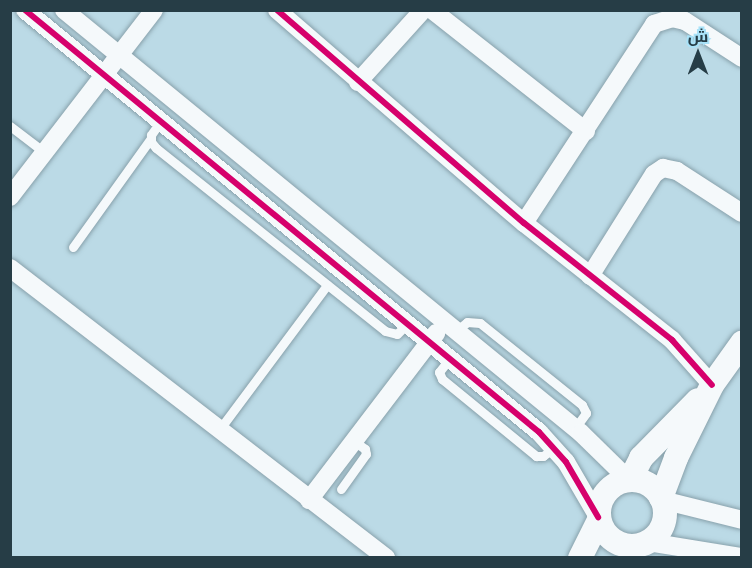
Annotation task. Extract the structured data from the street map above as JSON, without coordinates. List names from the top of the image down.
{
  "north": "top"
}
